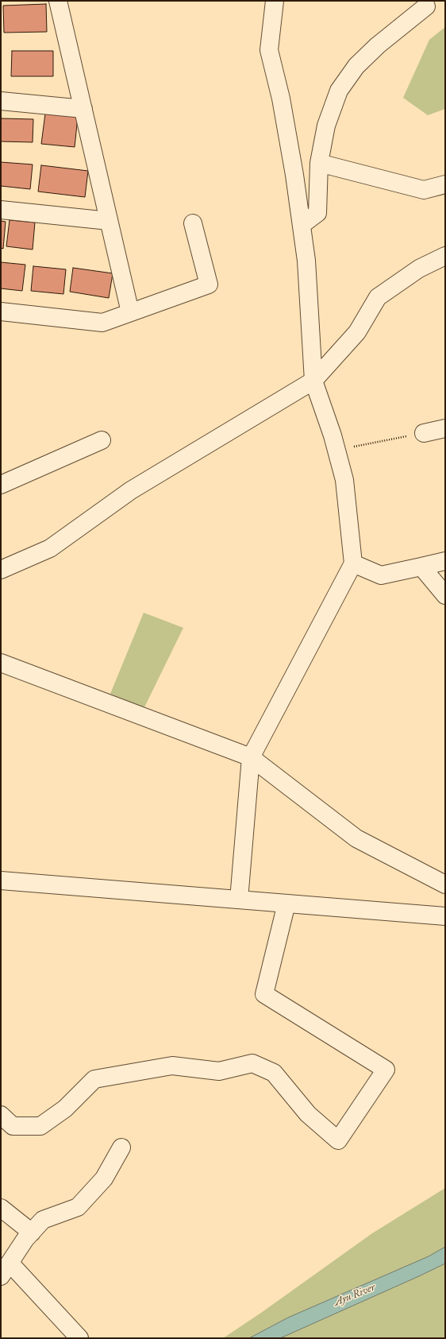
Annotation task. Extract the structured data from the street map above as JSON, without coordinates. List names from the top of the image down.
{
  "water": ["Ayu River"]
}
